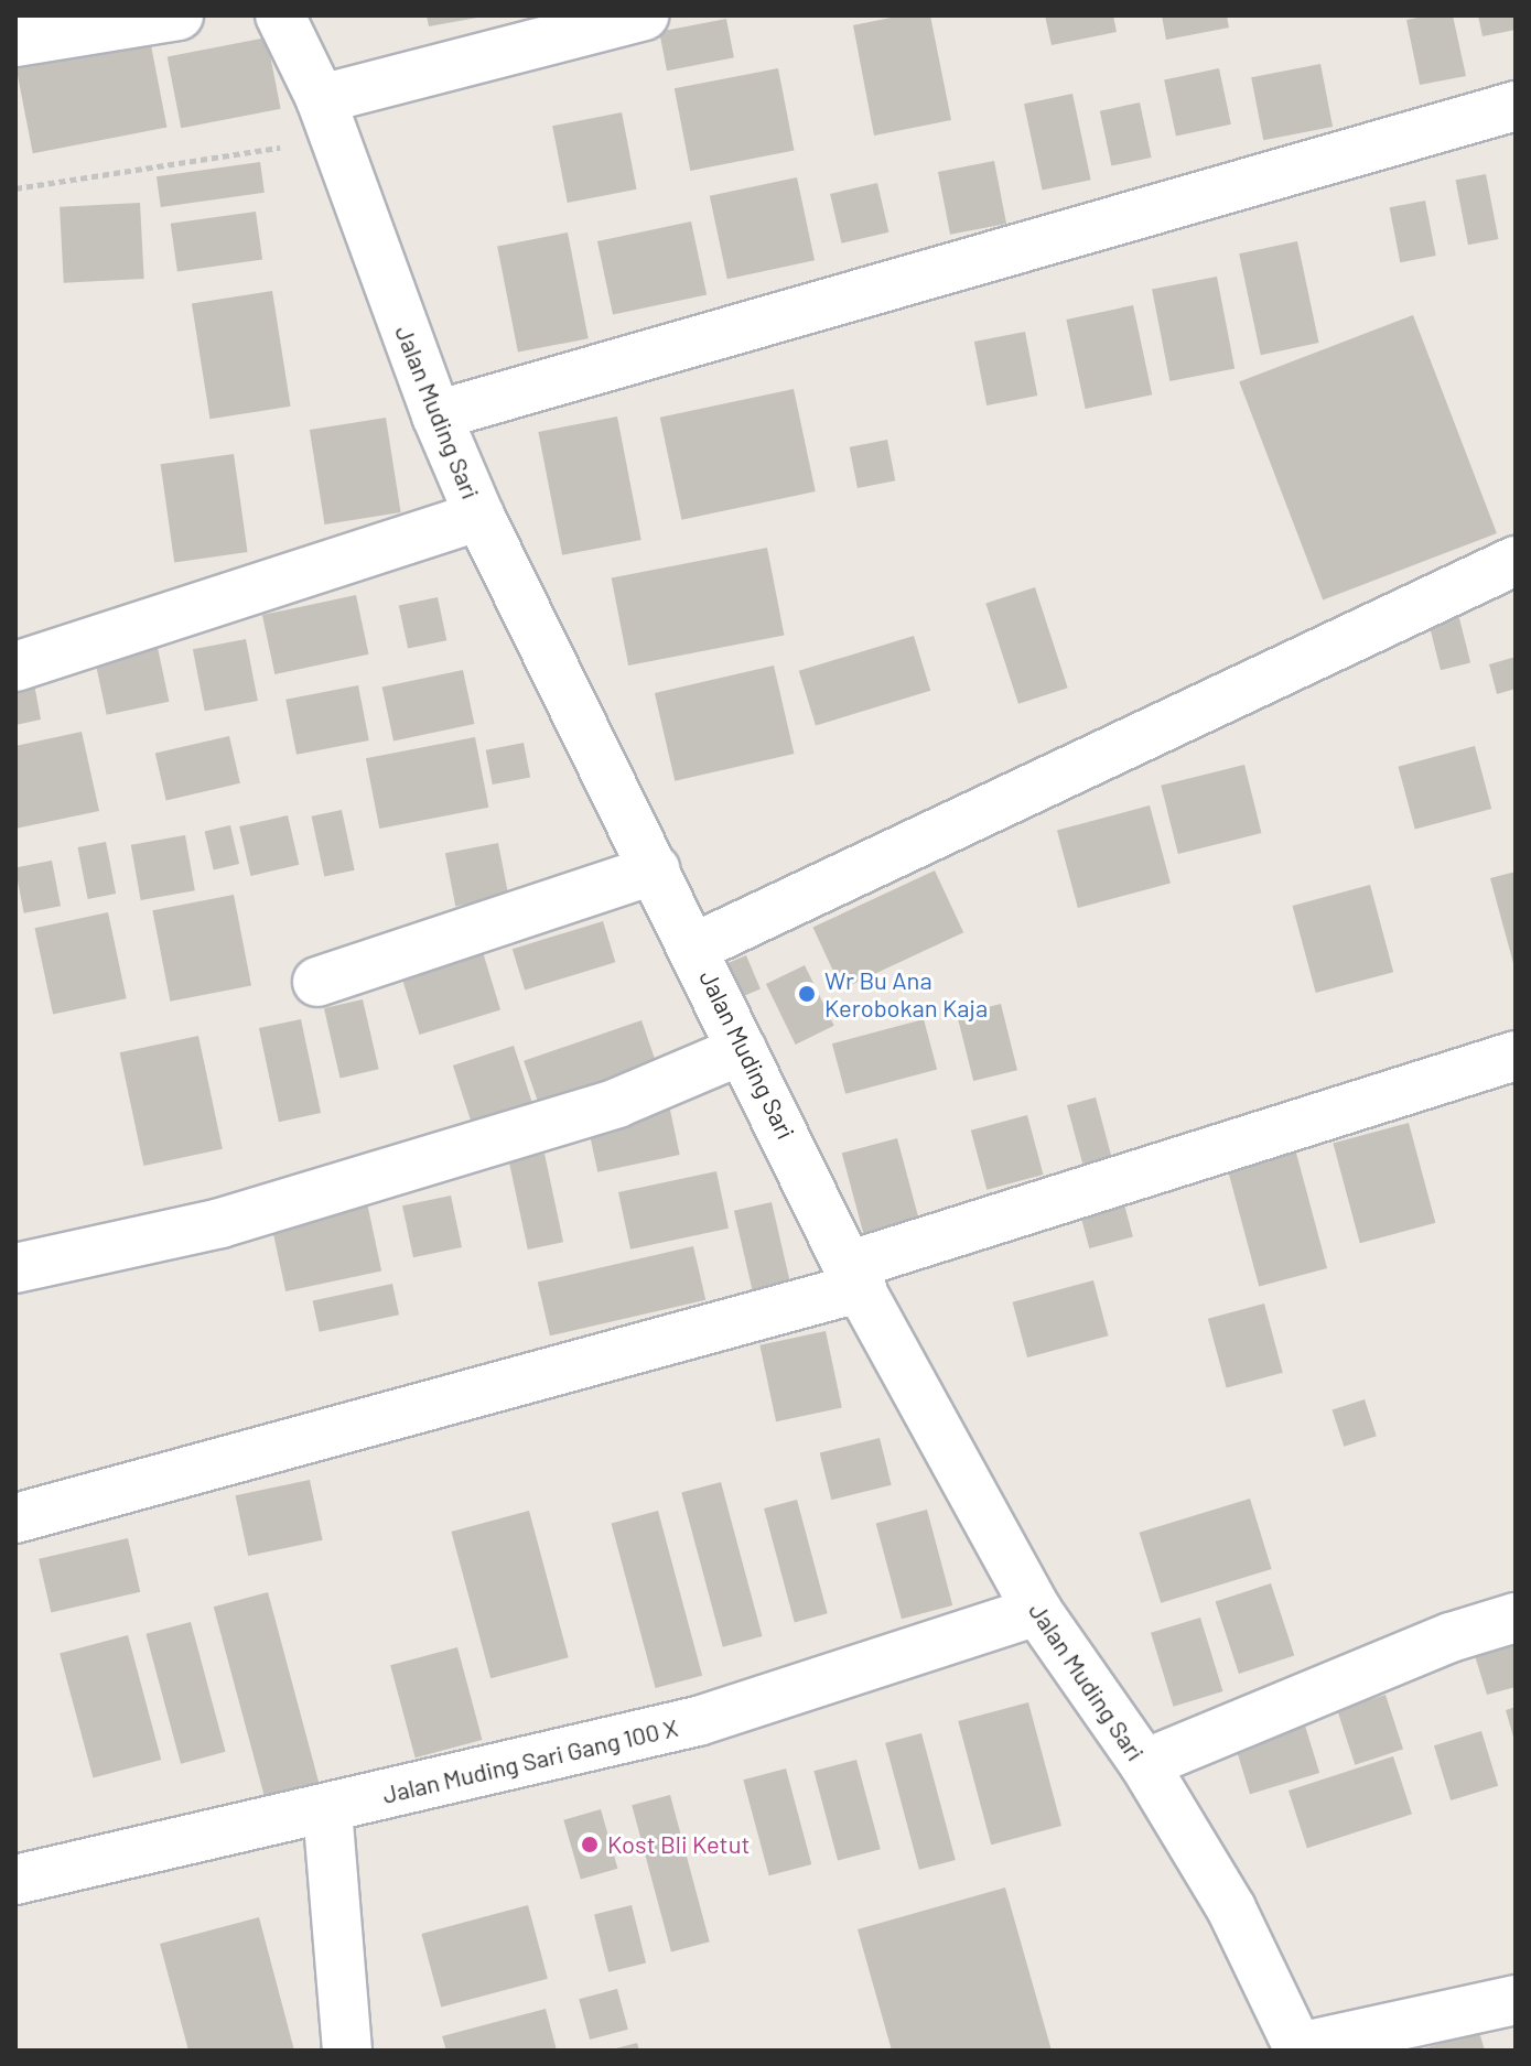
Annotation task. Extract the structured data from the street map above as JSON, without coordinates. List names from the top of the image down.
{
  "streets": {
    "street": ["Jalan Muding Sari", "Jalan Muding Sari Gang 100 X"]
  },
  "crossings": [
    ["Jalan Muding Sari", "Jalan Muding Sari Gang 100 X"]
  ],
  "places": ["Wr Bu Ana Kerobokan Kaja", "Kost Bli Ketut"]
}
